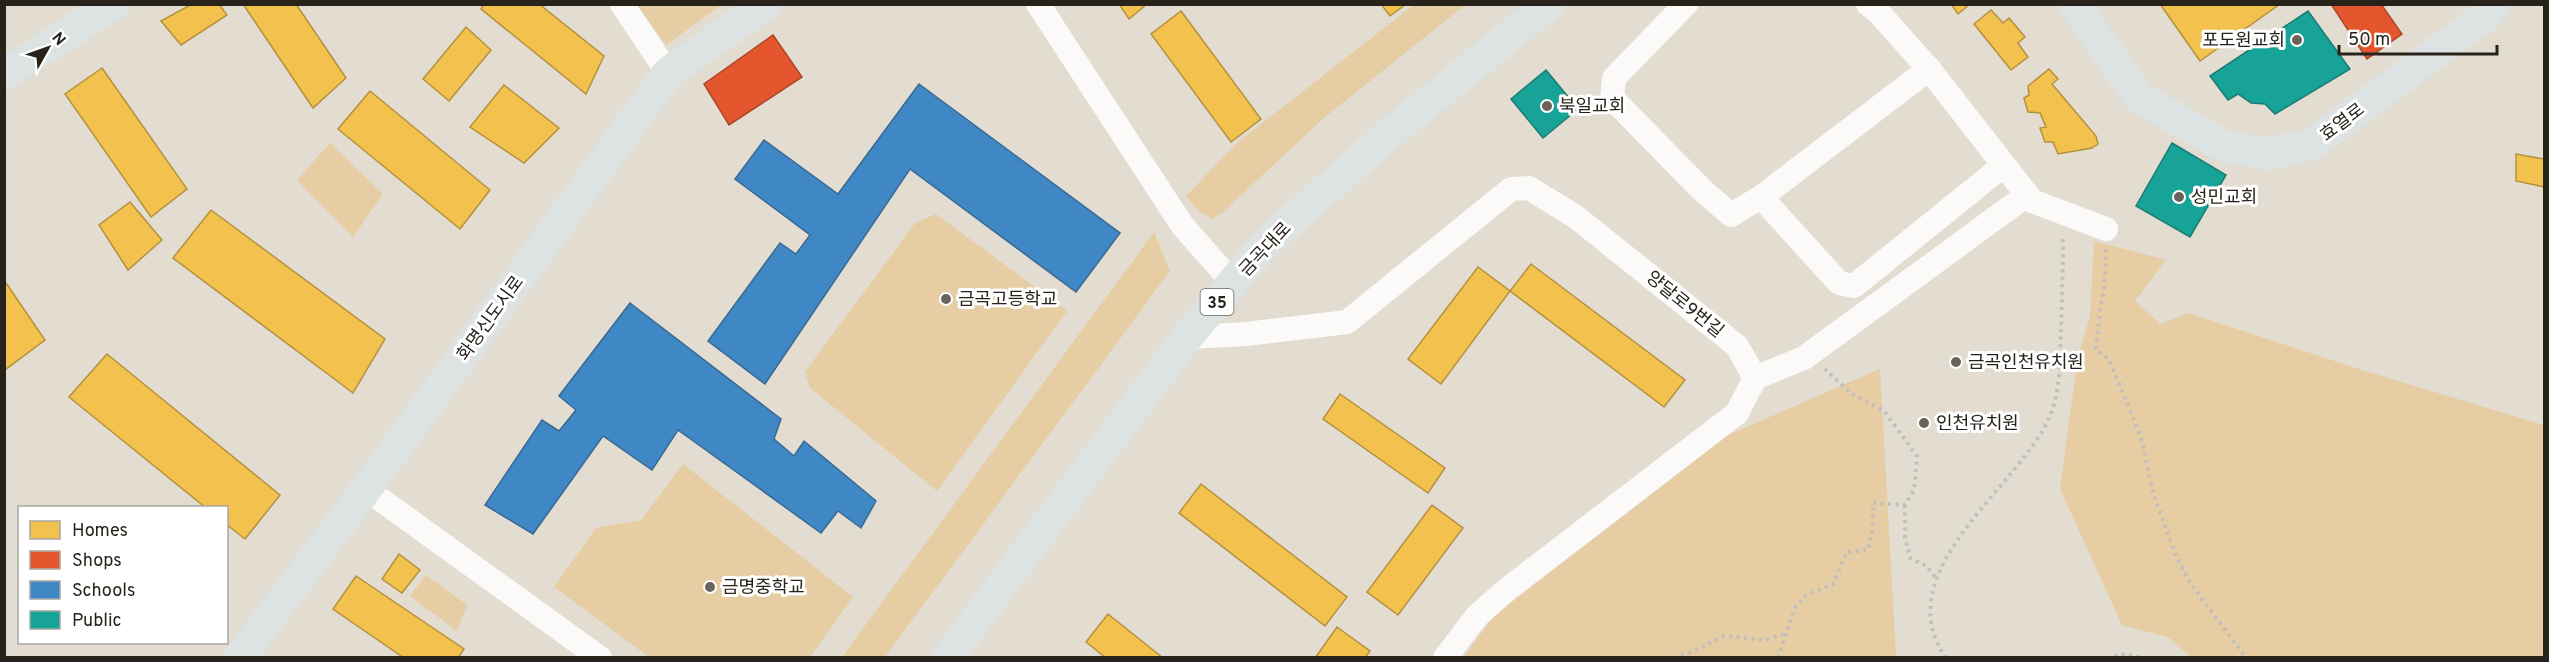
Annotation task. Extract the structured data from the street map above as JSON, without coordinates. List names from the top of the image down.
{
  "streets": {
    "main road": [
      "효열로",
      "금곡대로",
      "35",
      "화명신도시로"
    ],
    "street": ["양달로9번길"]
  },
  "crossings": [
    ["금곡대로", "양달로9번길"]
  ],
  "places": [
    "포도원교회",
    "북일교회",
    "성민교회",
    "금곡고등학교",
    "금곡인천유치원",
    "인천유치원",
    "금명중학교"
  ],
  "legend": [
    "Homes",
    "Shops",
    "Schools",
    "Public"
  ],
  "scale_bar": "50 m",
  "north": "top right"
}
